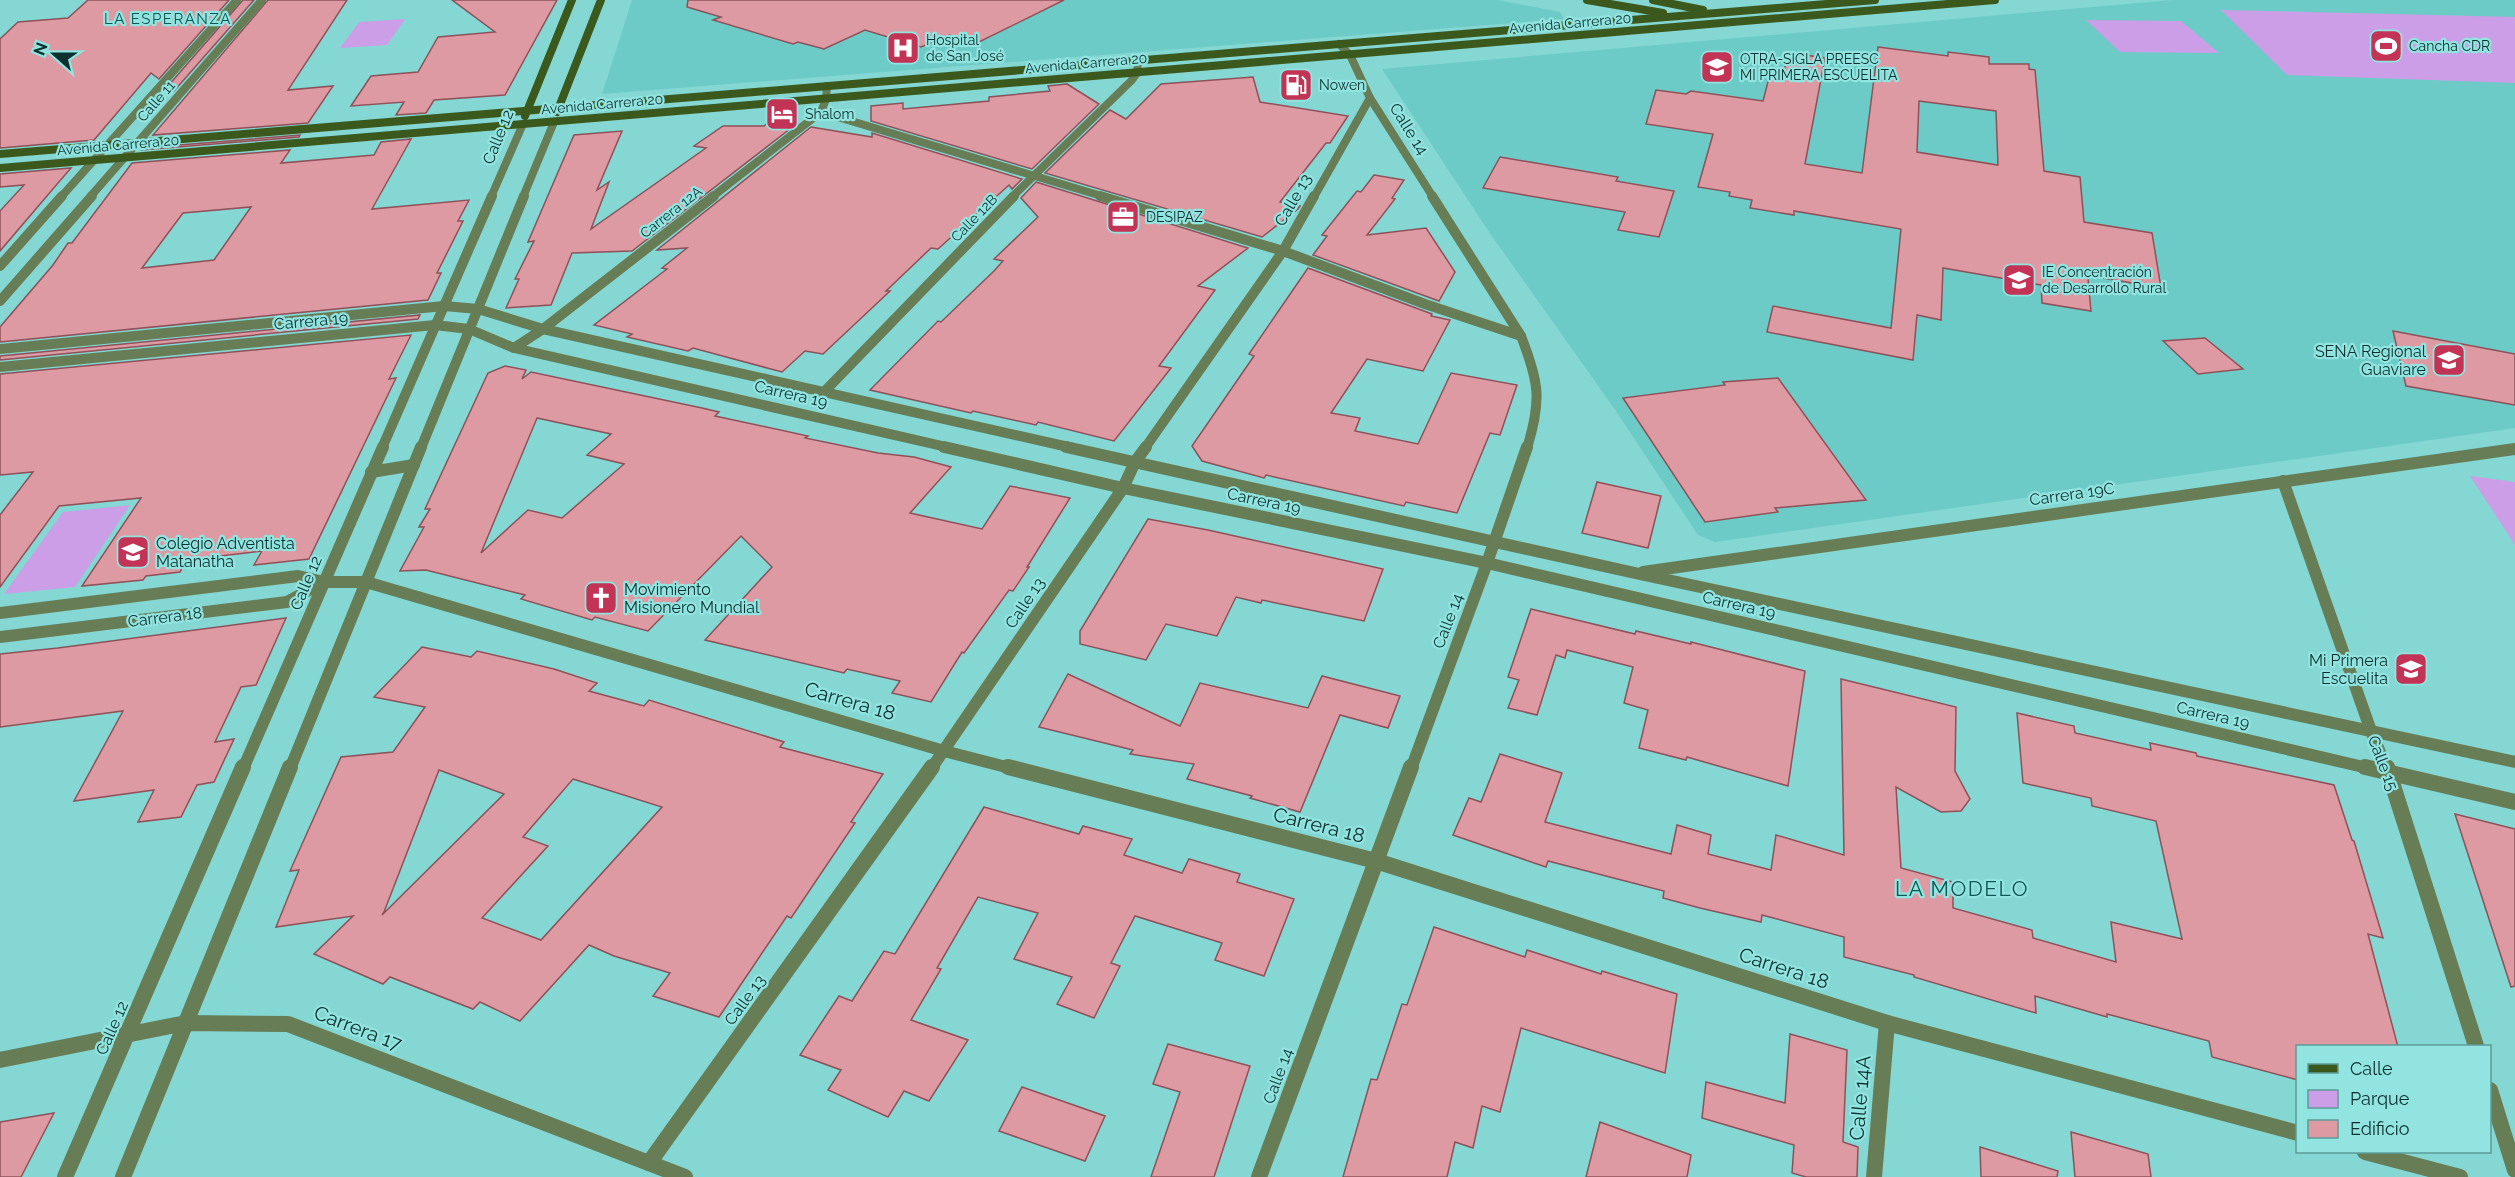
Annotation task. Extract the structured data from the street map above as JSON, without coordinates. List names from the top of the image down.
{
  "streets": {
    "main road": ["Avenida Carrera 20", "Calle 12"],
    "street": [
      "Calle 11",
      "Calle 14",
      "Calle 13",
      "Carrera 12A",
      "Calle 12B",
      "Carrera 19",
      "Carrera 19C",
      "Carrera 18",
      "Calle 15",
      "Carrera 17",
      "Calle 14A"
    ]
  },
  "crossings": [
    ["Avenida Carrera 20", "Calle 11"],
    ["Avenida Carrera 20", "Calle 12"],
    ["Avenida Carrera 20", "Carrera 12A"],
    ["Avenida Carrera 20", "Calle 12B"],
    ["Calle 14", "Calle 13"],
    ["Calle 14", "Carrera 19"],
    ["Calle 14", "Carrera 18"],
    ["Calle 12", "Carrera 19"],
    ["Calle 12", "Carrera 18"],
    ["Calle 12", "Carrera 17"],
    ["Calle 13", "Carrera 19"],
    ["Calle 13", "Carrera 18"],
    ["Calle 13", "Carrera 17"],
    ["Carrera 12A", "Carrera 19"],
    ["Calle 12B", "Carrera 19"],
    ["Carrera 19", "Carrera 19C"],
    ["Carrera 19", "Calle 15"],
    ["Carrera 19C", "Calle 15"],
    ["Carrera 18", "Calle 14A"]
  ],
  "districts": ["LA ESPERANZA", "LA MODELO"],
  "places": {
    "sports": ["Cancha CDR"],
    "hospital": ["Hospital de San José"],
    "school or university": [
      "OTRA-SIGLA PREESC MI PRIMERA ESCUELITA",
      "IE Concentración de Desarrollo Rural",
      "SENA Regional Guaviare",
      "Colegio Adventista Matanatha",
      "Mi Primera Escuelita"
    ],
    "fuel station": ["Nowen"],
    "hotel": ["Shalom"],
    "office": ["DESIPAZ"],
    "church": ["Movimiento Misionero Mundial"]
  },
  "legend": ["Calle", "Parque", "Edificio"],
  "north": "left"
}
